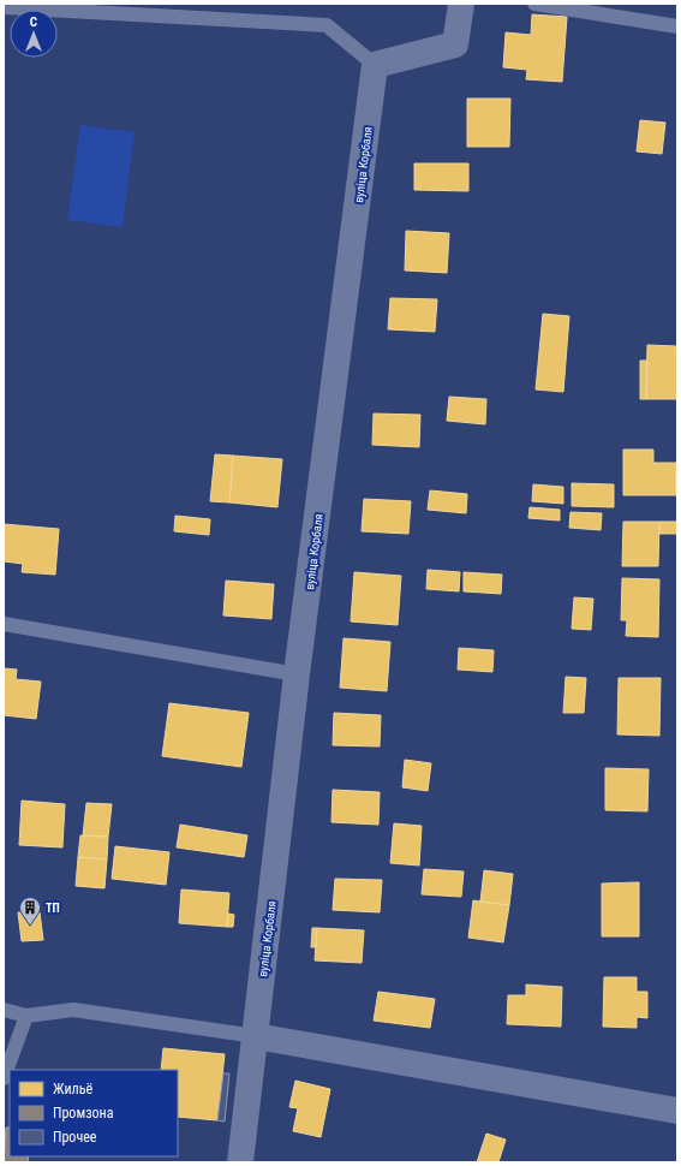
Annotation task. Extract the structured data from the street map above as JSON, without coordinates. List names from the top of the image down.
{
  "streets": {
    "street": ["вуліца Корбаля"]
  },
  "places": {
    "building": ["ТП"]
  },
  "legend": ["Жильё", "Промзона", "Прочее"],
  "north": "top"
}
